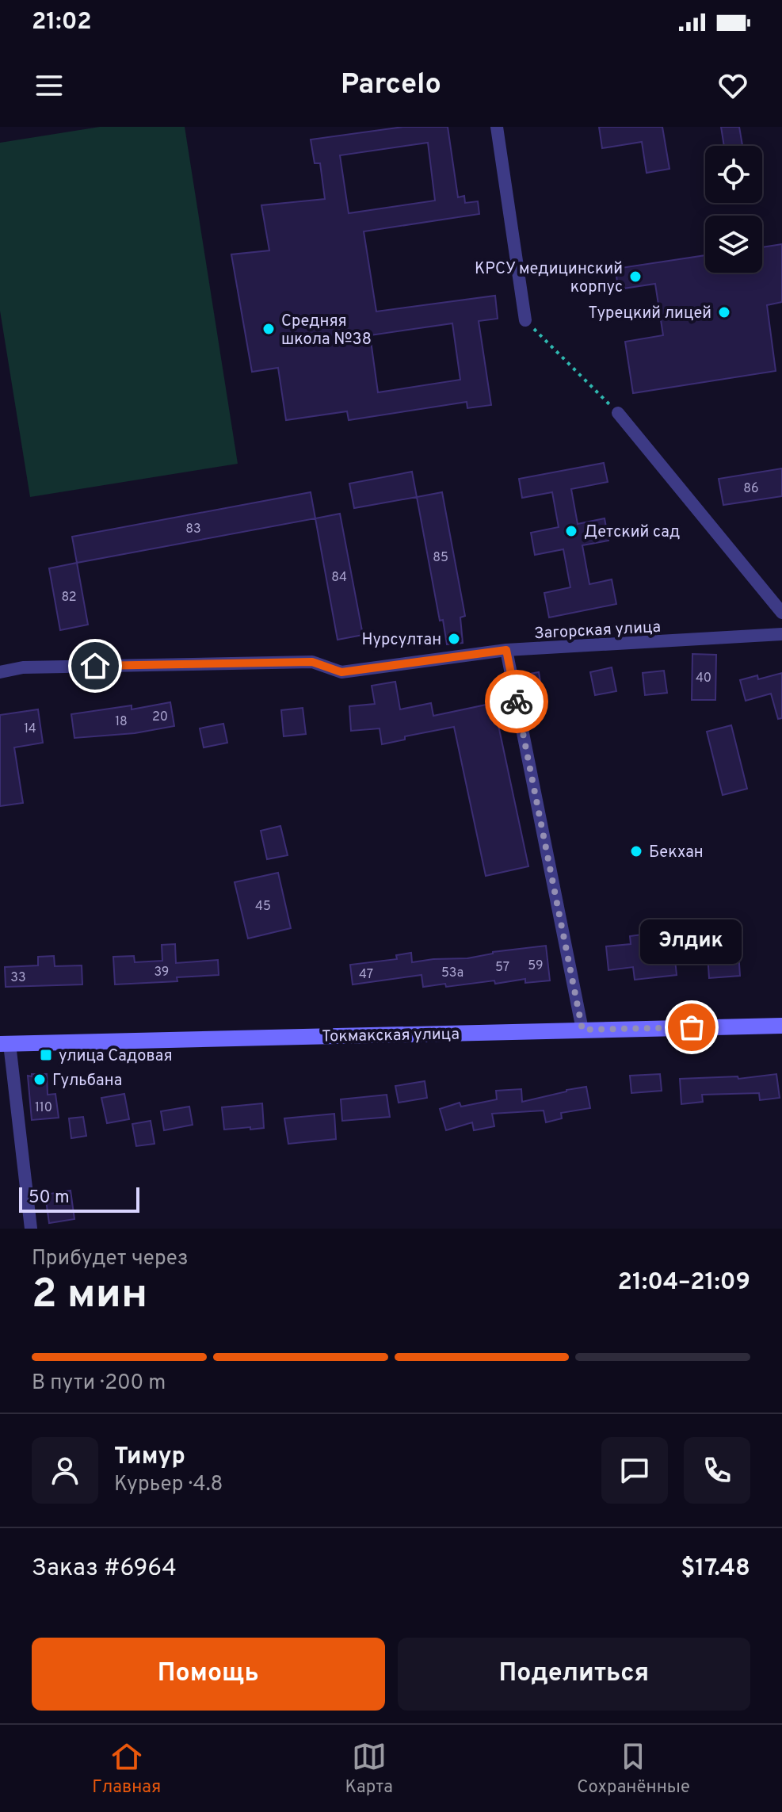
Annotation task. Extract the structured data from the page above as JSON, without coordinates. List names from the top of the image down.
{
  "streets": {
    "main road": ["Токмакская улица"],
    "street": ["Загорская улица"]
  },
  "places": {
    "other": [
      "КРСУ медицинский корпус",
      "Турецкий лицей",
      "Средняя школа №38",
      "Детский сад",
      "Нурсултан",
      "Бекхан",
      "Элдик",
      "Гульбана"
    ],
    "transit": ["улица Садовая"]
  },
  "house_numbers": [
    "86",
    "83",
    "85",
    "84",
    "82",
    "40",
    "20",
    "18",
    "14",
    "45",
    "59",
    "57",
    "39",
    "53а",
    "47",
    "33",
    "110"
  ],
  "scale_bar": "50 m",
  "page": {
    "status": "21:02",
    "header": "Parcelo",
    "bubble": "Элдик",
    "scale": "50 m",
    "heading": ["2 мин", "Прибудет через", "21:04–21:09"],
    "panel": [
      "Тимур",
      "Курьер · 4.8",
      "Заказ #6964",
      "$17.48"
    ],
    "bar": "В пути · 200 m",
    "buttons": ["Помощь", "Поделиться"],
    "tabs": ["Главная", "Карта", "Сохранённые"]
  }
}
